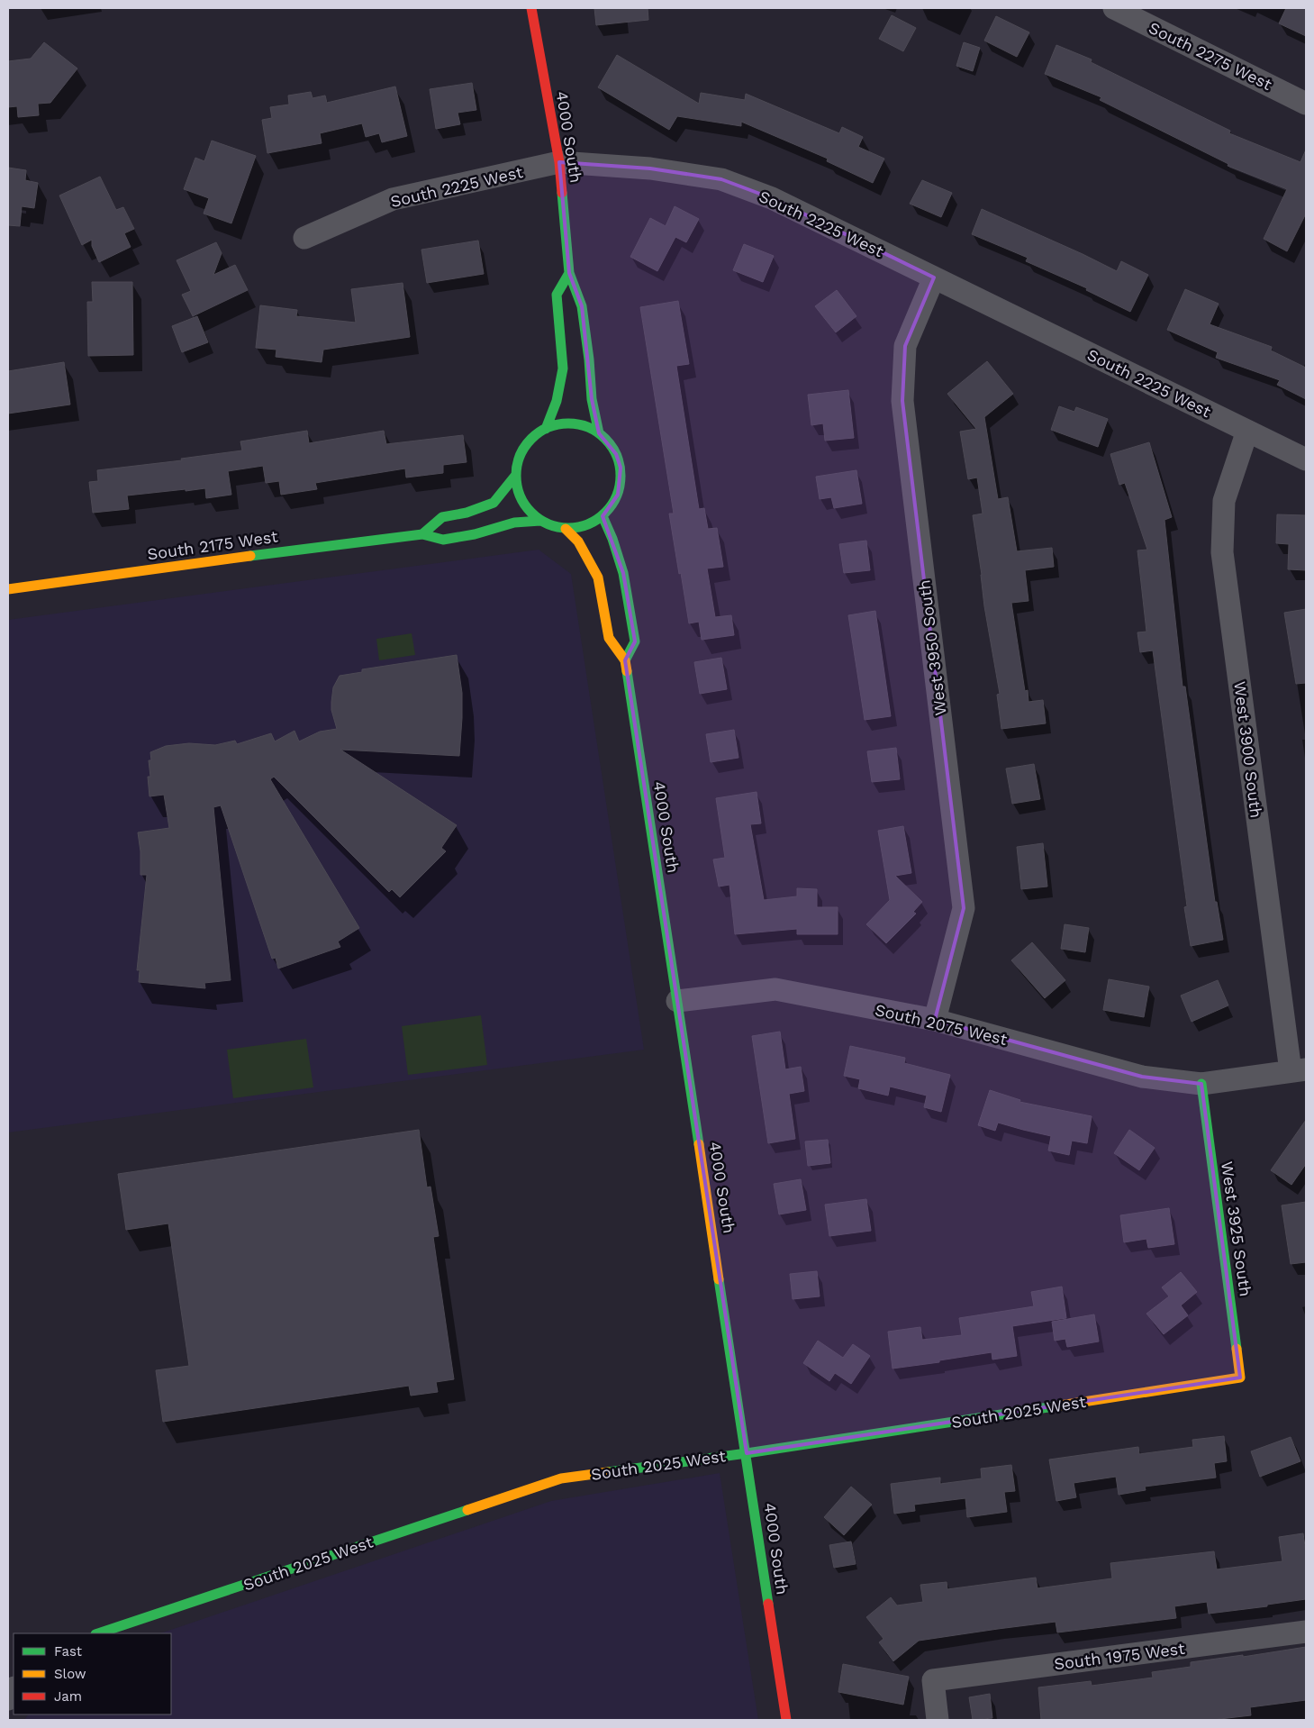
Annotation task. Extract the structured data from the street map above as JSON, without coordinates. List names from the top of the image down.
{
  "streets": {
    "street": [
      "South 2275 West",
      "4000 South",
      "South 2225 West",
      "South 2175 West",
      "West 3950 South",
      "West 3900 South",
      "South 2075 West",
      "West 3925 South",
      "South 2025 West",
      "South 1975 West"
    ]
  },
  "crossings": [
    ["4000 South", "South 2225 West"],
    ["4000 South", "South 2175 West"],
    ["4000 South", "South 2075 West"],
    ["4000 South", "South 2025 West"],
    ["South 2225 West", "West 3950 South"],
    ["South 2225 West", "West 3900 South"],
    ["West 3950 South", "South 2075 West"],
    ["West 3900 South", "South 2075 West"],
    ["South 2075 West", "West 3925 South"],
    ["West 3925 South", "South 2025 West"]
  ],
  "legend": ["Fast", "Slow", "Jam"]
}
